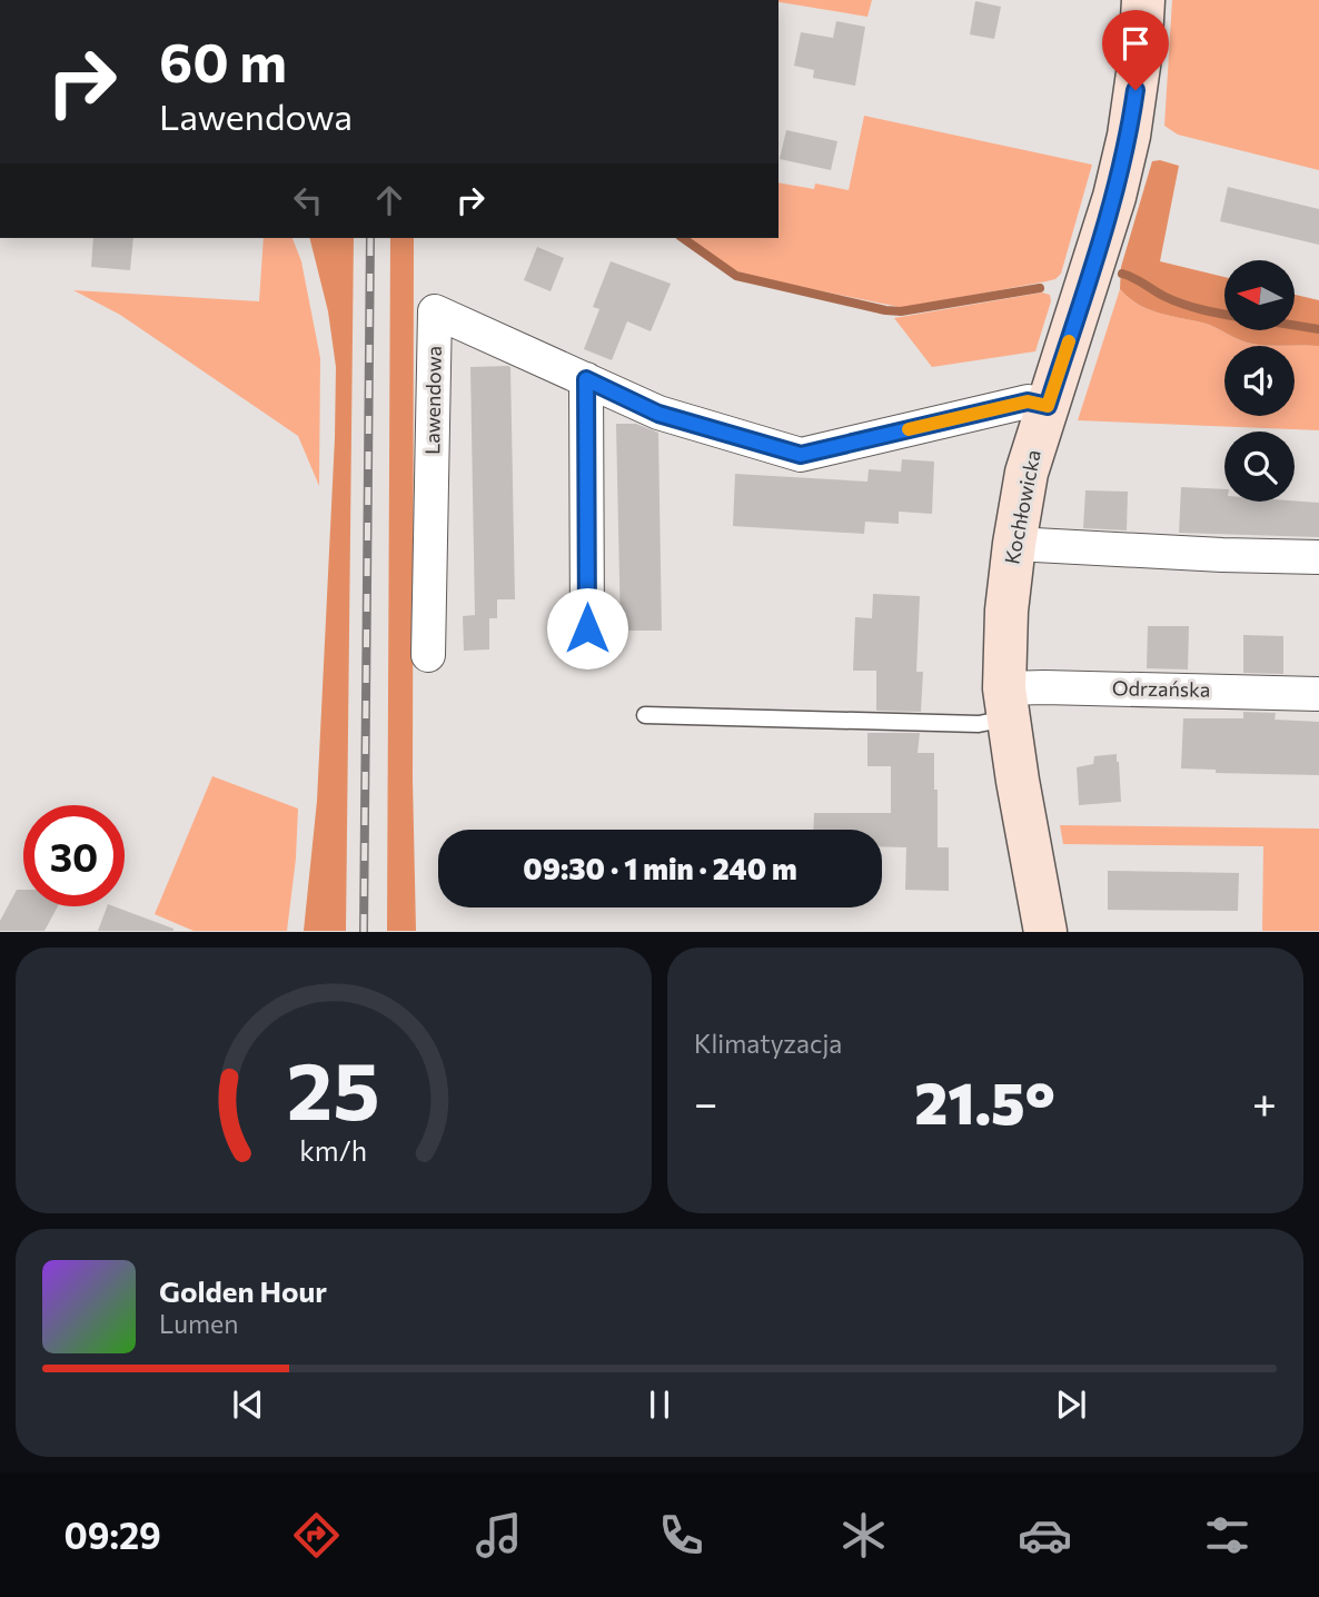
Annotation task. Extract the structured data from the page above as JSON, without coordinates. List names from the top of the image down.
{
  "streets": {
    "street": ["Lawendowa", "Kochłowicka", "Odrzańska"]
  },
  "crossings": [
    ["Lawendowa", "Kochłowicka"],
    ["Kochłowicka", "Odrzańska"]
  ],
  "north": "left",
  "page": {
    "turn": ["60 m", "Lawendowa"],
    "limit": "30",
    "trip": "09:30 · 1 min · 240 m",
    "tile": "Klimatyzacja",
    "heat": ["−", "21.5°", "+"],
    "song": ["Golden Hour", "Lumen"],
    "tabs": "09:29",
    "gauge": ["25", "km/h"]
  }
}
